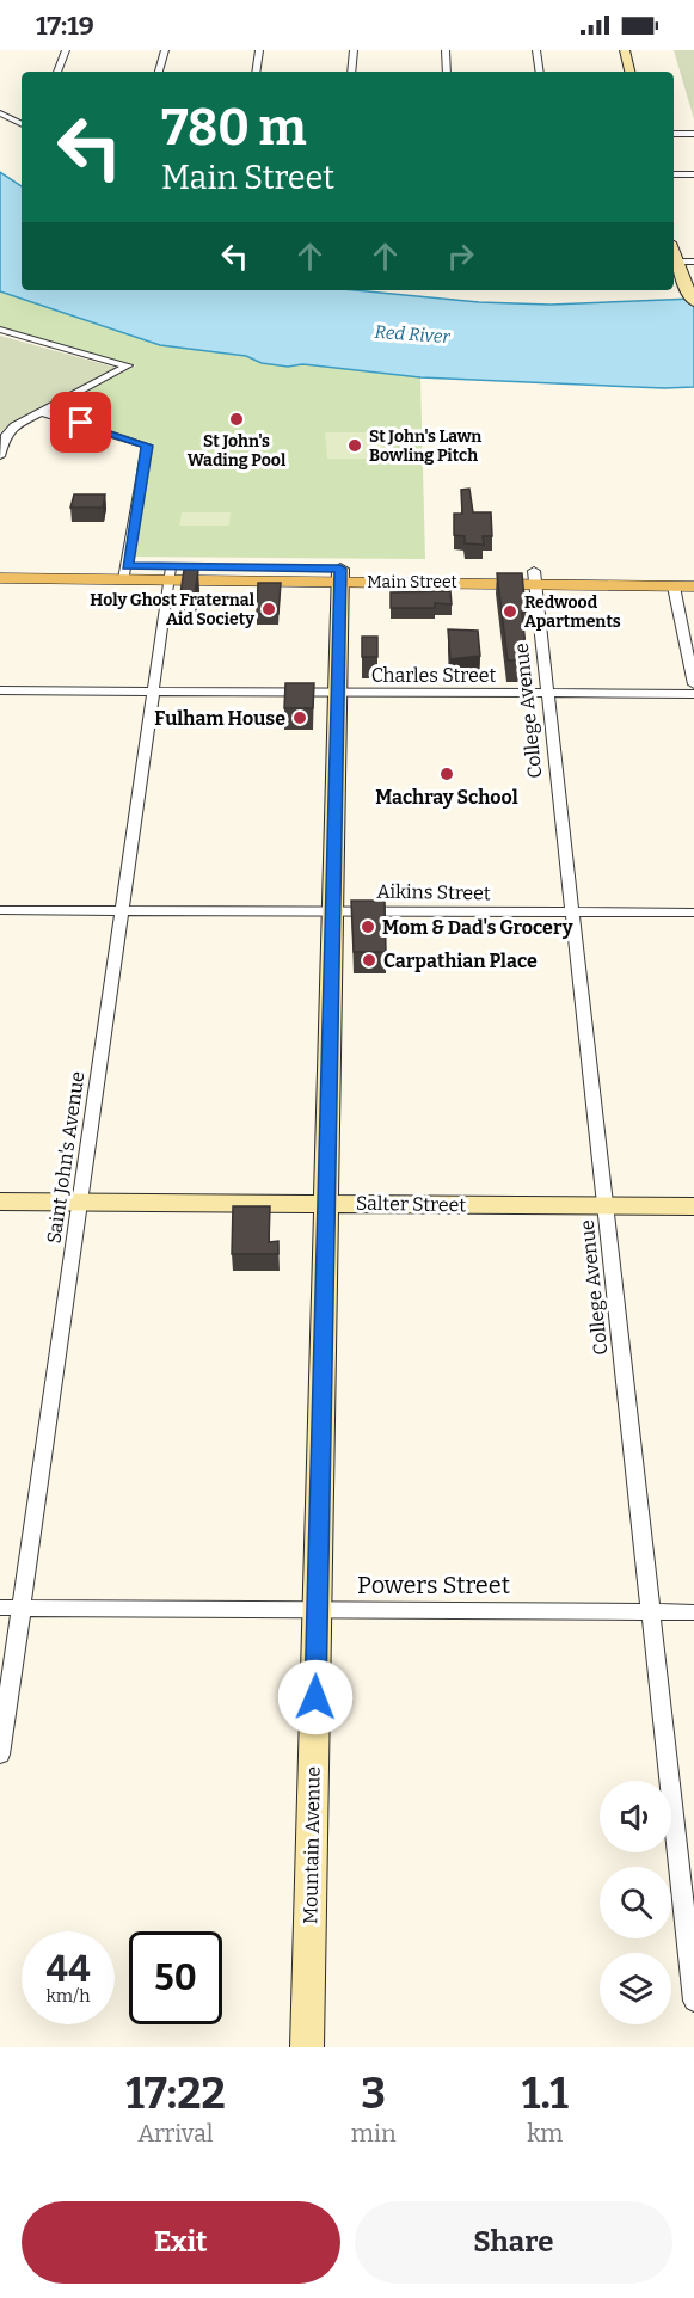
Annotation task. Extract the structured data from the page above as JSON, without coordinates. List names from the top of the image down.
{
  "streets": {
    "main road": ["Main Street", "Salter Street", "Mountain Avenue"],
    "street": [
      "Charles Street",
      "College Avenue",
      "Aikins Street",
      "Saint John's Avenue",
      "Powers Street"
    ]
  },
  "crossings": [
    ["Main Street", "College Avenue"],
    ["Main Street", "Saint John's Avenue"],
    ["Main Street", "Mountain Avenue"],
    ["Charles Street", "College Avenue"],
    ["Charles Street", "Saint John's Avenue"],
    ["Charles Street", "Mountain Avenue"],
    ["College Avenue", "Aikins Street"],
    ["College Avenue", "Salter Street"],
    ["College Avenue", "Powers Street"],
    ["Aikins Street", "Saint John's Avenue"],
    ["Aikins Street", "Mountain Avenue"],
    ["Saint John's Avenue", "Salter Street"],
    ["Saint John's Avenue", "Powers Street"],
    ["Salter Street", "Mountain Avenue"],
    ["Powers Street", "Mountain Avenue"]
  ],
  "water": ["Red River"],
  "places": [
    "St John's Wading Pool",
    "St John's Lawn Bowling Pitch",
    "Holy Ghost Fraternal Aid Society",
    "Redwood Apartments",
    "Fulham House",
    "Machray School",
    "Mom & Dad's Grocery",
    "Carpathian Place"
  ],
  "page": {
    "status": "17:19",
    "turn": ["780 m", "Main Street"],
    "speed": "44 km/h",
    "limit": "50",
    "eta": [
      "17:22",
      "Arrival",
      "3",
      "min",
      "1.1",
      "km"
    ],
    "buttons": ["Exit", "Share"]
  }
}
